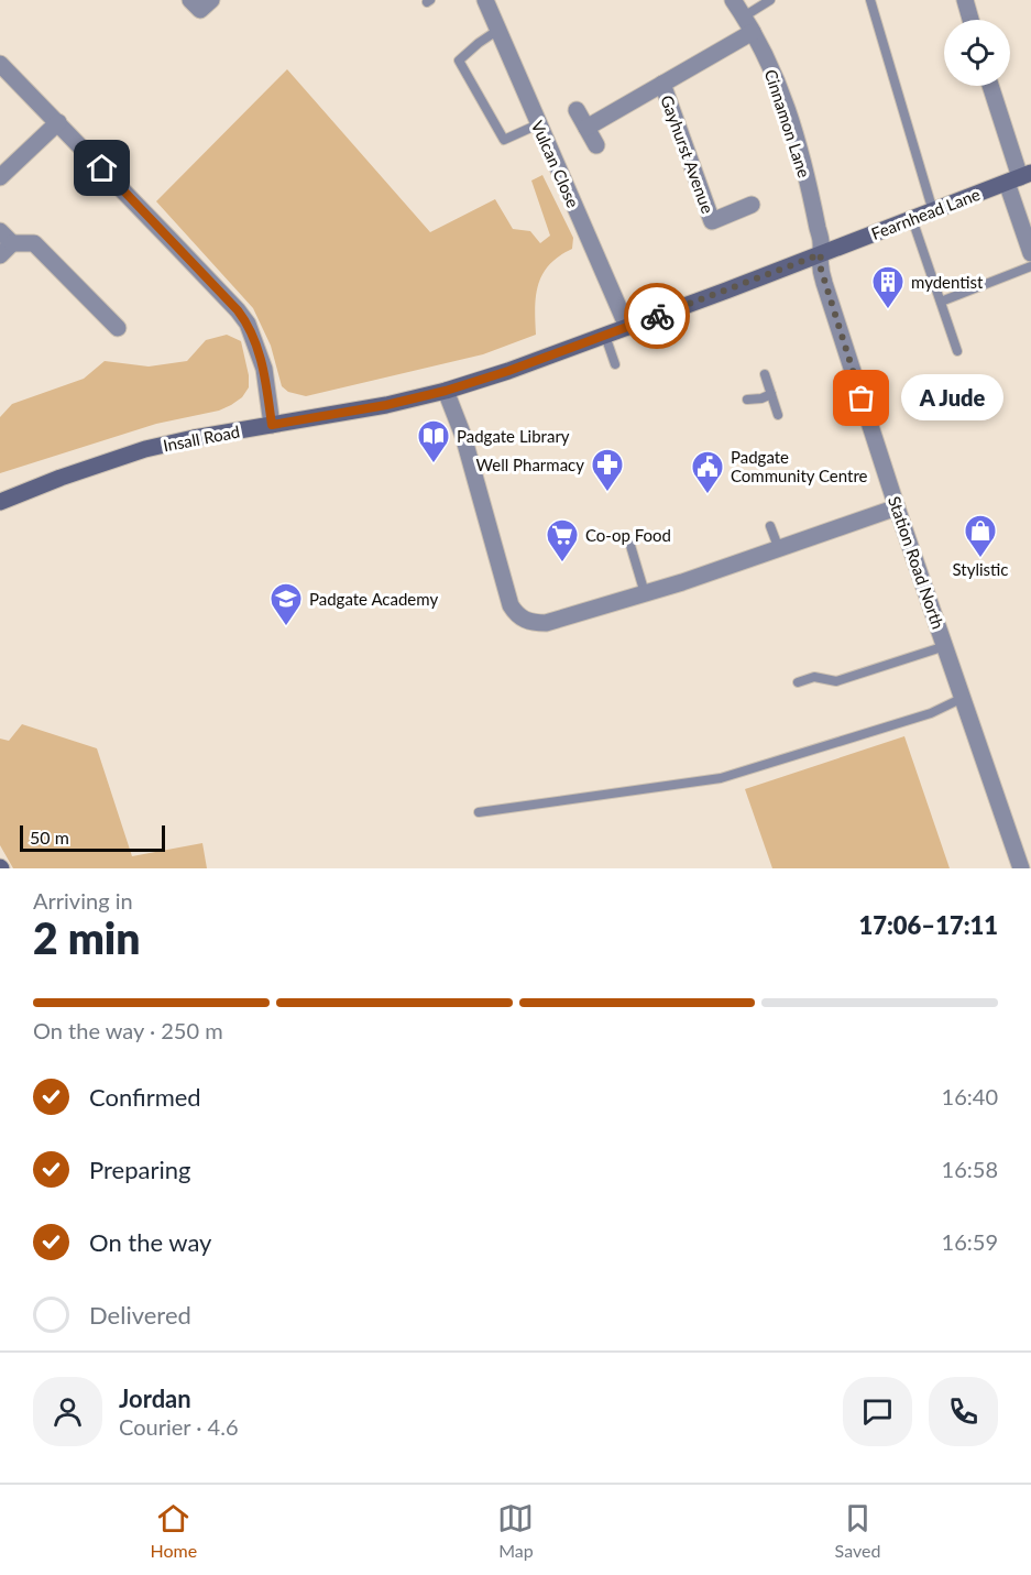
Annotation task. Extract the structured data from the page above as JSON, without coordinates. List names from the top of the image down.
{
  "streets": {
    "street": [
      "Cinnamon Lane",
      "Gayhurst Avenue",
      "Vulcan Close",
      "Fearnhead Lane",
      "Insall Road",
      "Station Road North"
    ]
  },
  "crossings": [
    ["Cinnamon Lane", "Gayhurst Avenue"],
    ["Cinnamon Lane", "Fearnhead Lane"],
    ["Cinnamon Lane", "Insall Road"],
    ["Cinnamon Lane", "Station Road North"],
    ["Vulcan Close", "Insall Road"],
    ["Fearnhead Lane", "Insall Road"],
    ["Fearnhead Lane", "Station Road North"],
    ["Insall Road", "Station Road North"]
  ],
  "places": {
    "building": ["mydentist"],
    "other": ["A Jude"],
    "library": ["Padgate Library"],
    "pharmacy": ["Well Pharmacy"],
    "public building": ["Padgate Community Centre"],
    "shop": ["Stylistic"],
    "supermarket": ["Co-op Food"],
    "school or university": ["Padgate Academy"]
  },
  "scale_bar": "50 m",
  "page": {
    "bubble": "A Jude",
    "scale": "50 m",
    "heading": ["2 min", "Arriving in", "17:06–17:11"],
    "panel": ["Jordan", "Courier · 4.6"],
    "bar": "On the way · 250 m",
    "list": [
      ["Confirmed", "16:40"],
      ["Preparing", "16:58"],
      ["On the way", "16:59"],
      "Delivered"
    ],
    "tabs": ["Home", "Map", "Saved"]
  }
}
